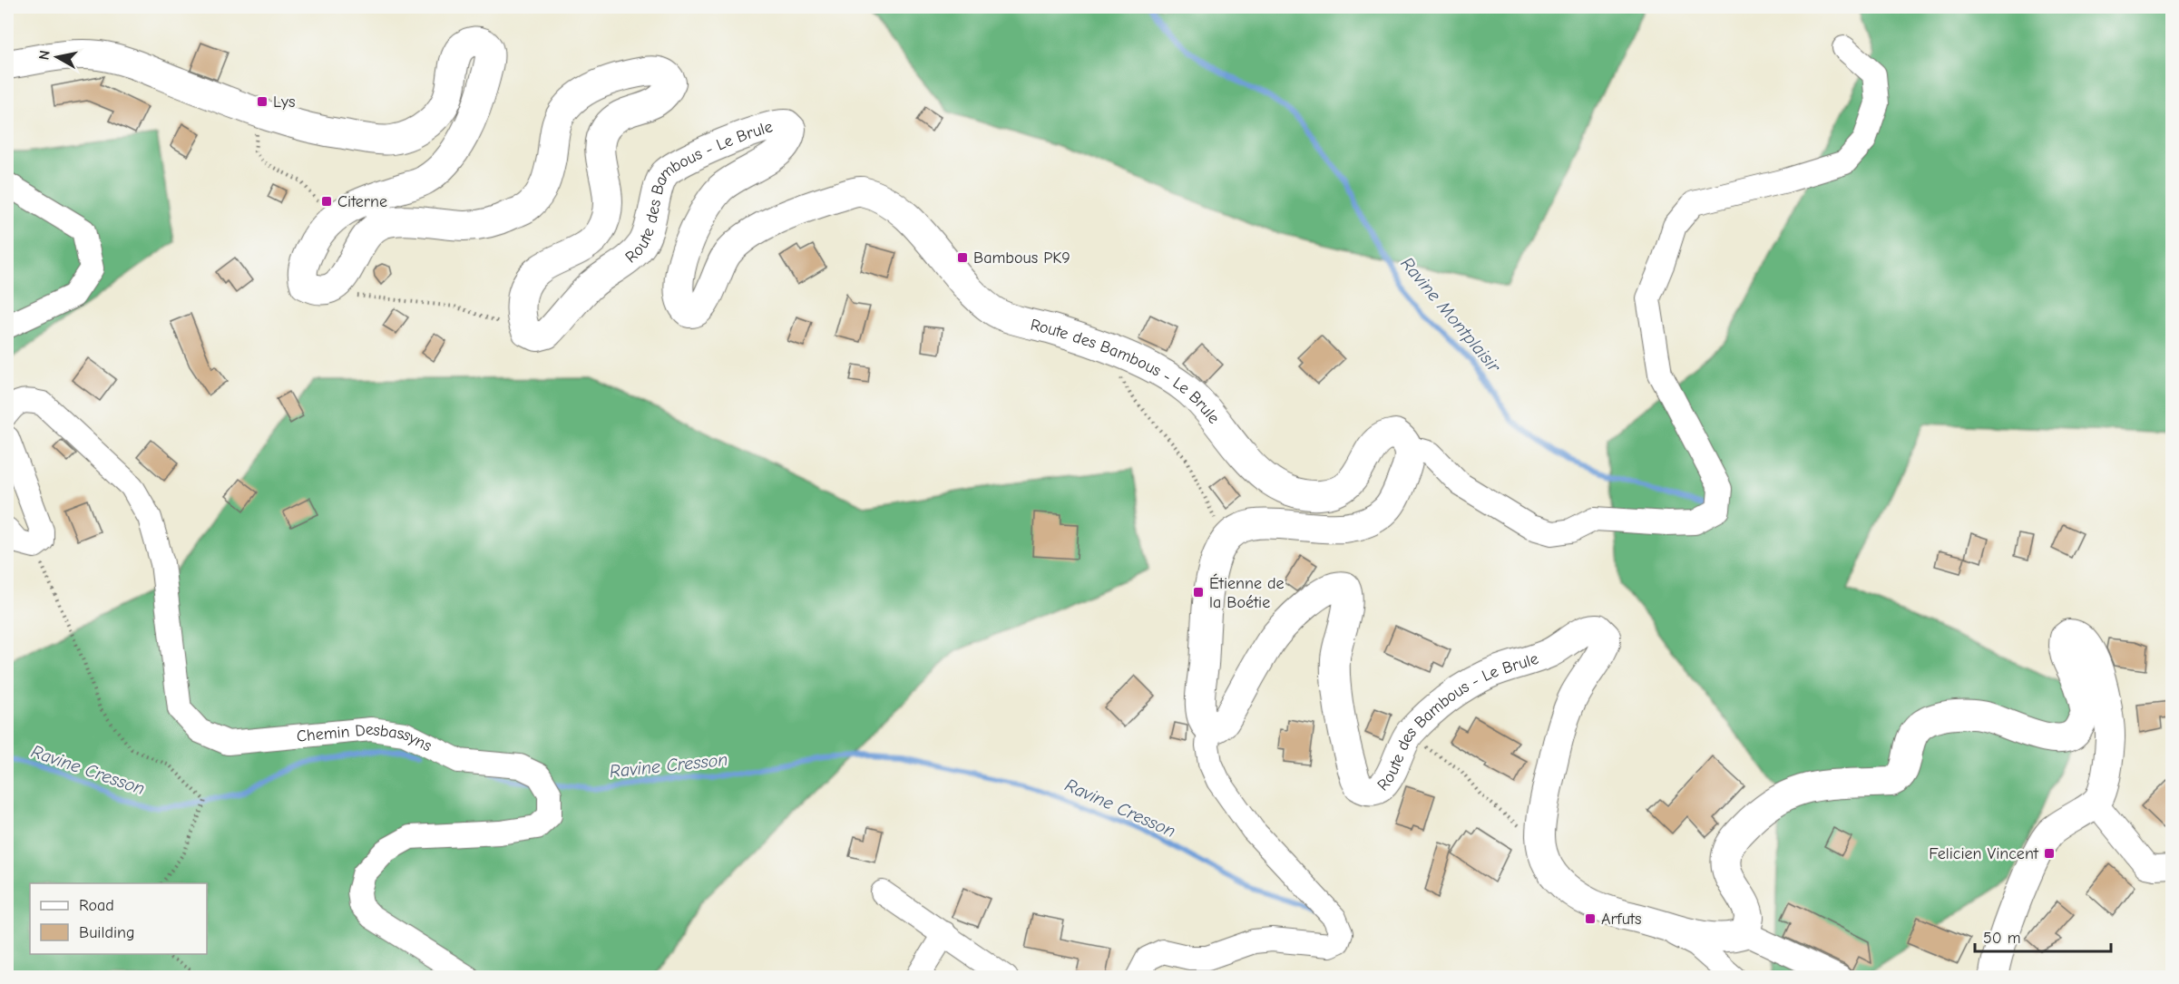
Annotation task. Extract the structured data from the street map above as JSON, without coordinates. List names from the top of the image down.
{
  "streets": {
    "main road": ["Route des Bambous - Le Brule"],
    "street": ["Chemin Desbassyns"]
  },
  "water": ["Ravine Montplaisir", "Ravine Cresson"],
  "places": {
    "transit": [
      "Lys",
      "Citerne",
      "Bambous PK9",
      "Étienne de la Boétie",
      "Felicien Vincent",
      "Arfuts"
    ]
  },
  "legend": ["Road", "Building"],
  "scale_bar": "50 m",
  "north": "left"
}
